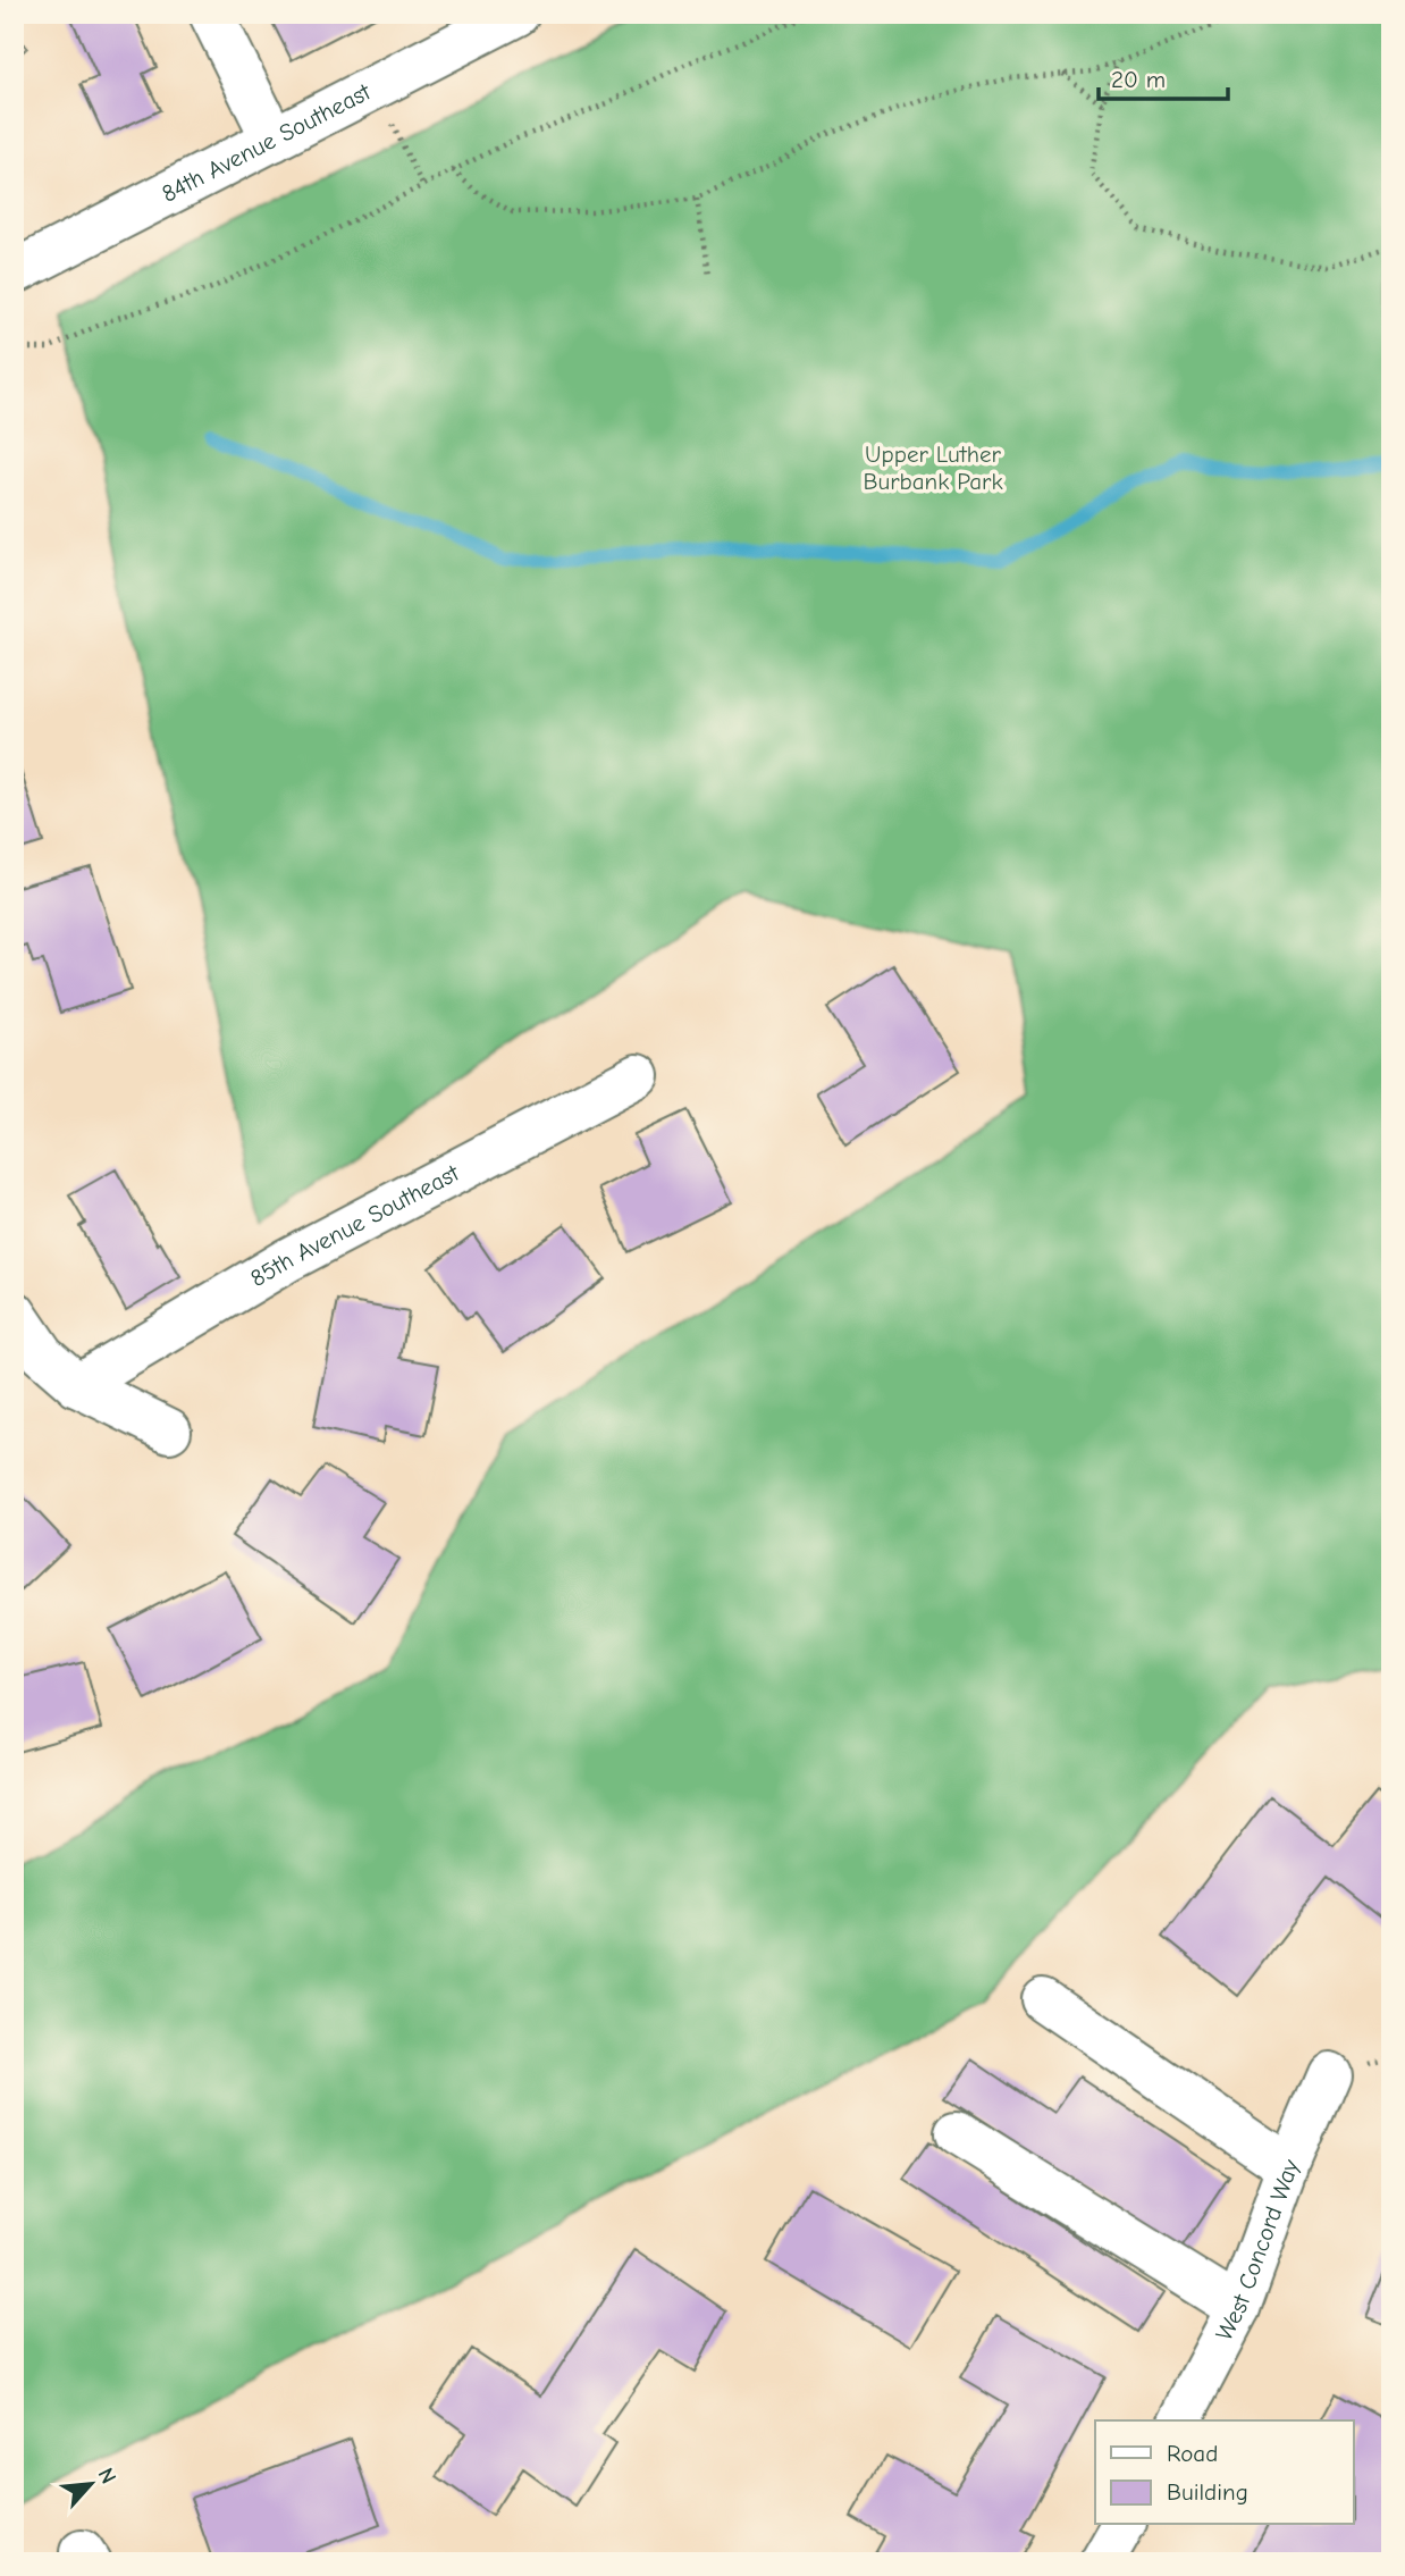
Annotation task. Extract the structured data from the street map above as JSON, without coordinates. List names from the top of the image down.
{
  "streets": {
    "street": ["84th Avenue Southeast", "85th Avenue Southeast", "West Concord Way"]
  },
  "parks": ["Upper Luther Burbank Park"],
  "legend": ["Road", "Building"],
  "scale_bar": "20 m",
  "north": "top right"
}
